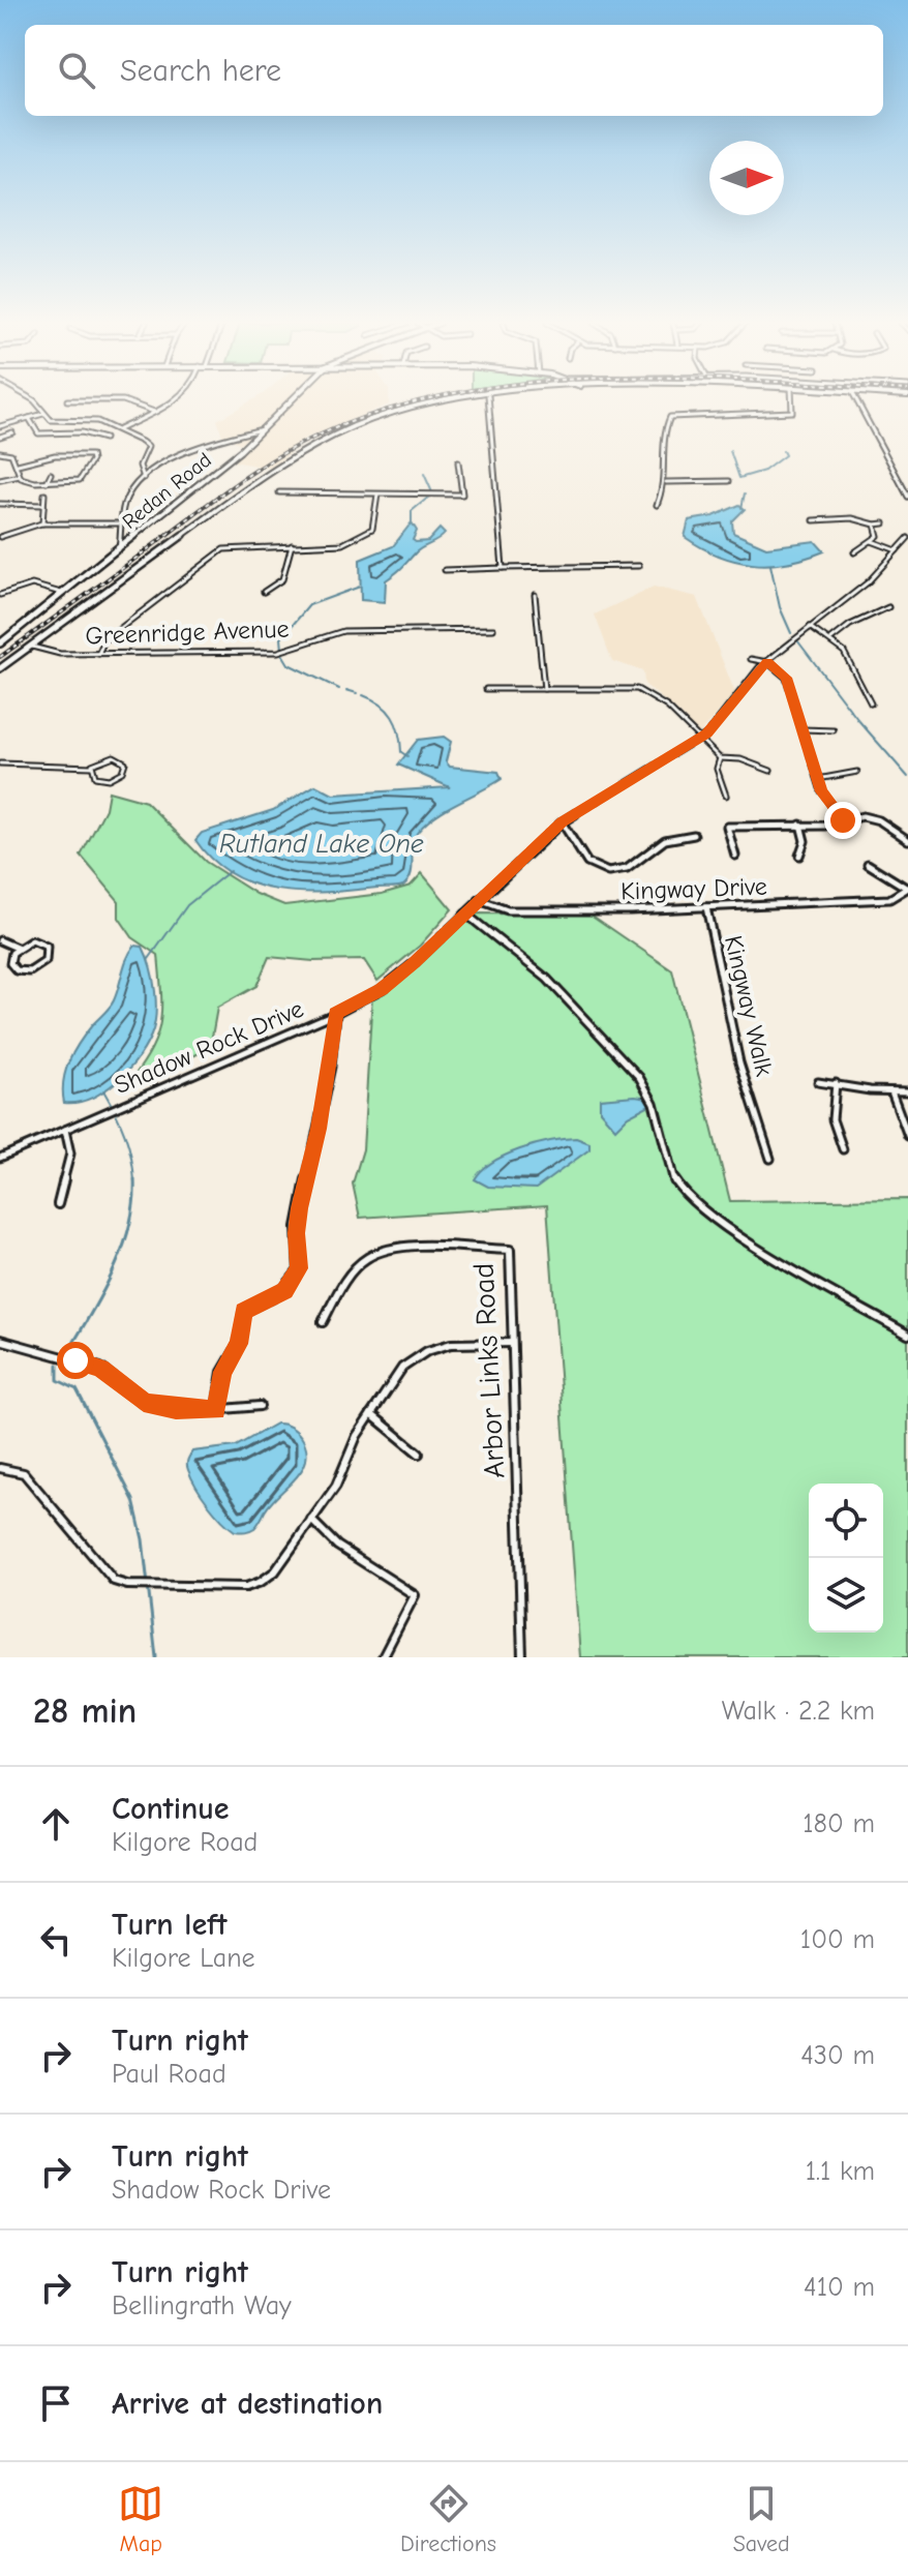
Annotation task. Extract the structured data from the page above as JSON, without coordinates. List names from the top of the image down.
{
  "streets": {
    "main road": ["Redan Road"],
    "street": [
      "Greenridge Avenue",
      "Kingway Drive",
      "Kingway Walk",
      "Shadow Rock Drive",
      "Arbor Links Road"
    ]
  },
  "crossings": [
    ["Kingway Drive", "Kingway Walk"],
    ["Kingway Drive", "Shadow Rock Drive"]
  ],
  "water": ["Rutland Lake One"],
  "north": "right",
  "page": {
    "search": "Search here",
    "heading": ["28 min", "Walk · 2.2 km"],
    "list": [
      ["Continue", "Kilgore Road", "180 m"],
      ["Turn left", "Kilgore Lane", "100 m"],
      ["Turn right", "Paul Road", "430 m"],
      ["Turn right", "Shadow Rock Drive", "1.1 km"],
      ["Turn right", "Bellingrath Way", "410 m"],
      "Arrive at destination"
    ],
    "nav": ["Map", "Directions", "Saved"]
  }
}
